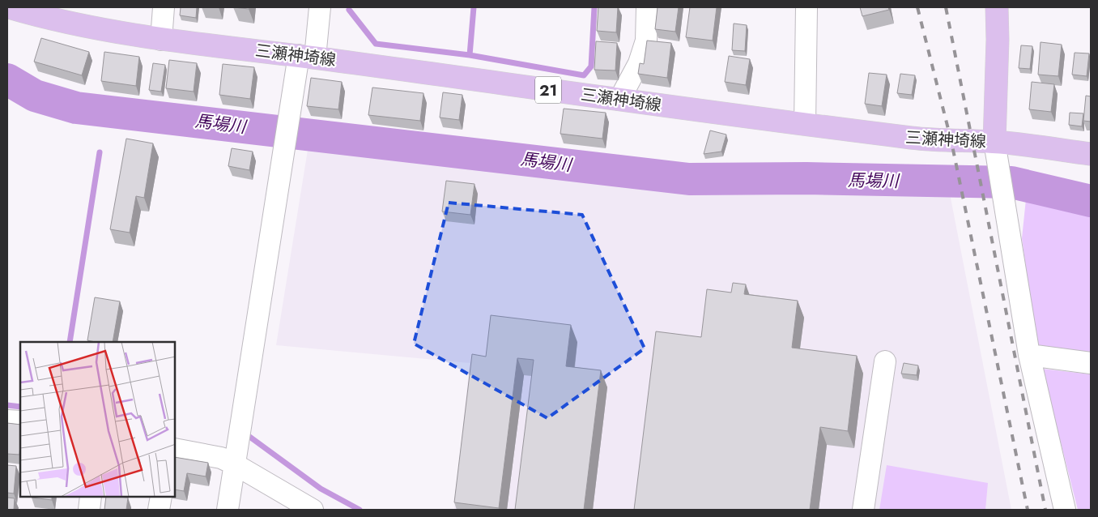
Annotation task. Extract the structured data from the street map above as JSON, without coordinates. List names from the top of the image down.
{
  "streets": {
    "main road": ["三瀬神埼線", "21"]
  },
  "water": ["馬場川"]
}
